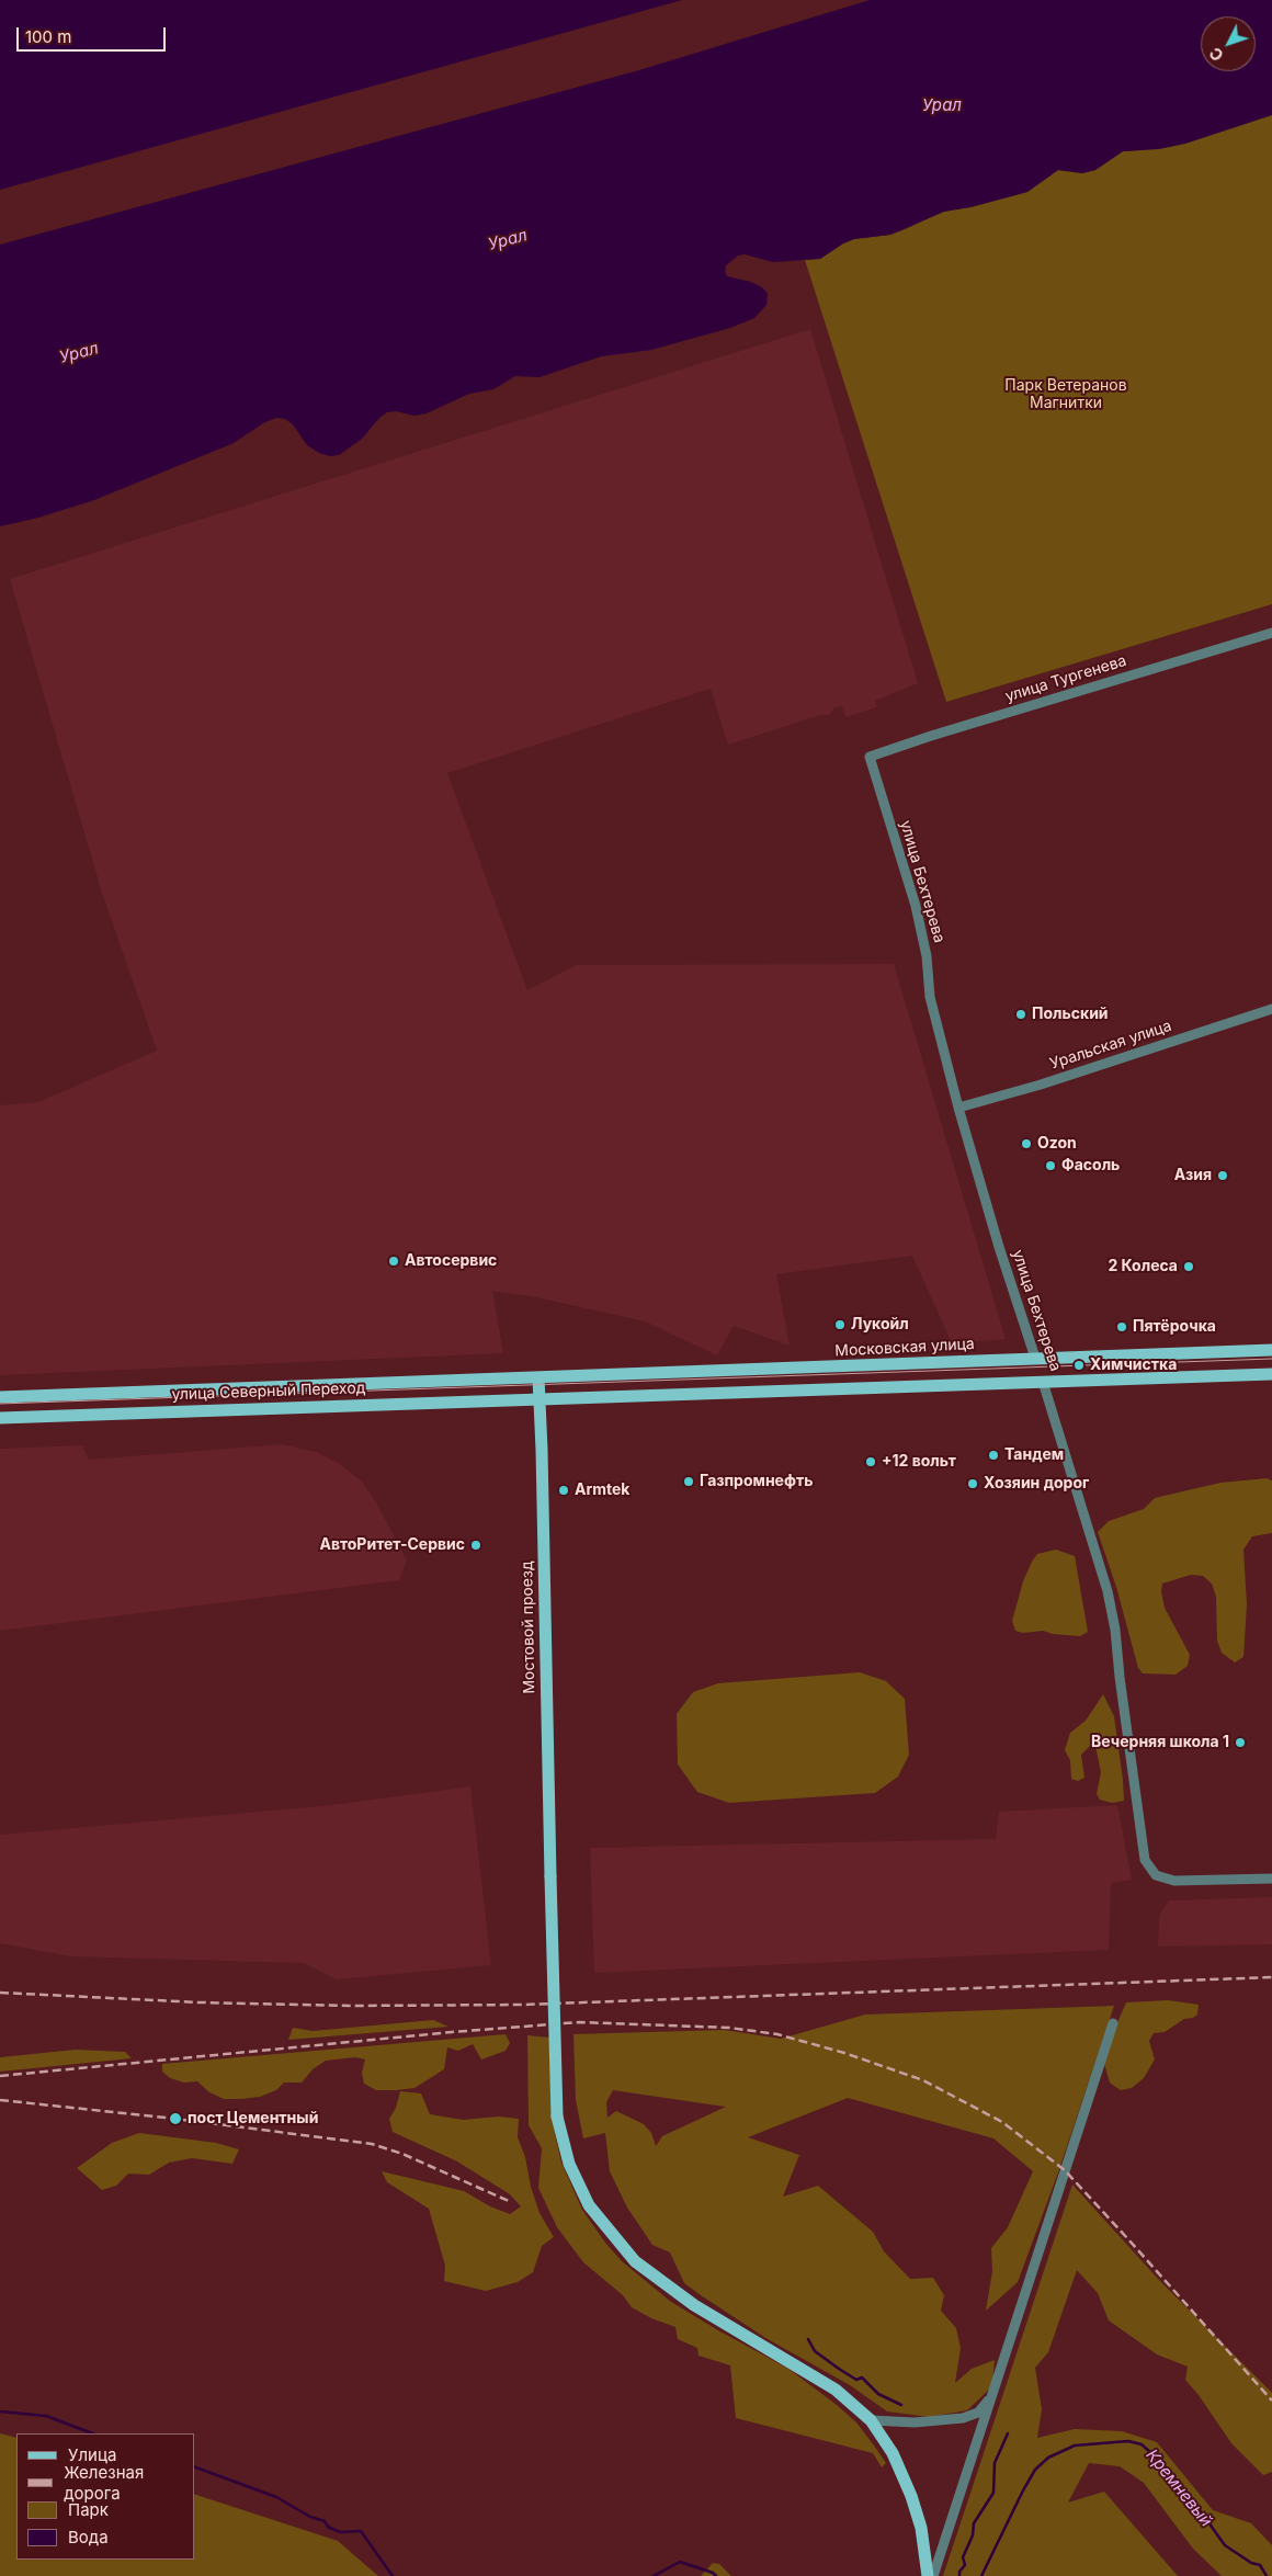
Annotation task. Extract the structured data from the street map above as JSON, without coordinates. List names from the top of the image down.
{
  "streets": {
    "main road": [
      "улица Бехтерева",
      "Московская улица",
      "улица Северный Переход",
      "Мостовой проезд"
    ],
    "street": ["улица Тургенева", "Уральская улица"]
  },
  "crossings": [
    ["улица Тургенева", "улица Бехтерева"],
    ["улица Бехтерева", "Уральская улица"],
    ["улица Бехтерева", "Московская улица"],
    ["Московская улица", "улица Северный Переход"],
    ["Московская улица", "Мостовой проезд"],
    ["улица Северный Переход", "Мостовой проезд"]
  ],
  "water": ["Урал", "Кремневый"],
  "parks": ["Парк Ветеранов Магнитки"],
  "places": [
    "Польский",
    "Ozon",
    "Фасоль",
    "Азия",
    "Автосервис",
    "2 Колеса",
    "Лукойл",
    "Пятёрочка",
    "Химчистка",
    "Тандем",
    "+12 вольт",
    "Газпромнефть",
    "Хозяин дорог",
    "Armtek",
    "АвтоРитет-Сервис",
    "Вечерняя школа 1",
    "пост Цементный"
  ],
  "legend": [
    "Улица",
    "Железная дорога",
    "Парк",
    "Вода"
  ],
  "scale_bar": "100 m",
  "north": "bottom left"
}
